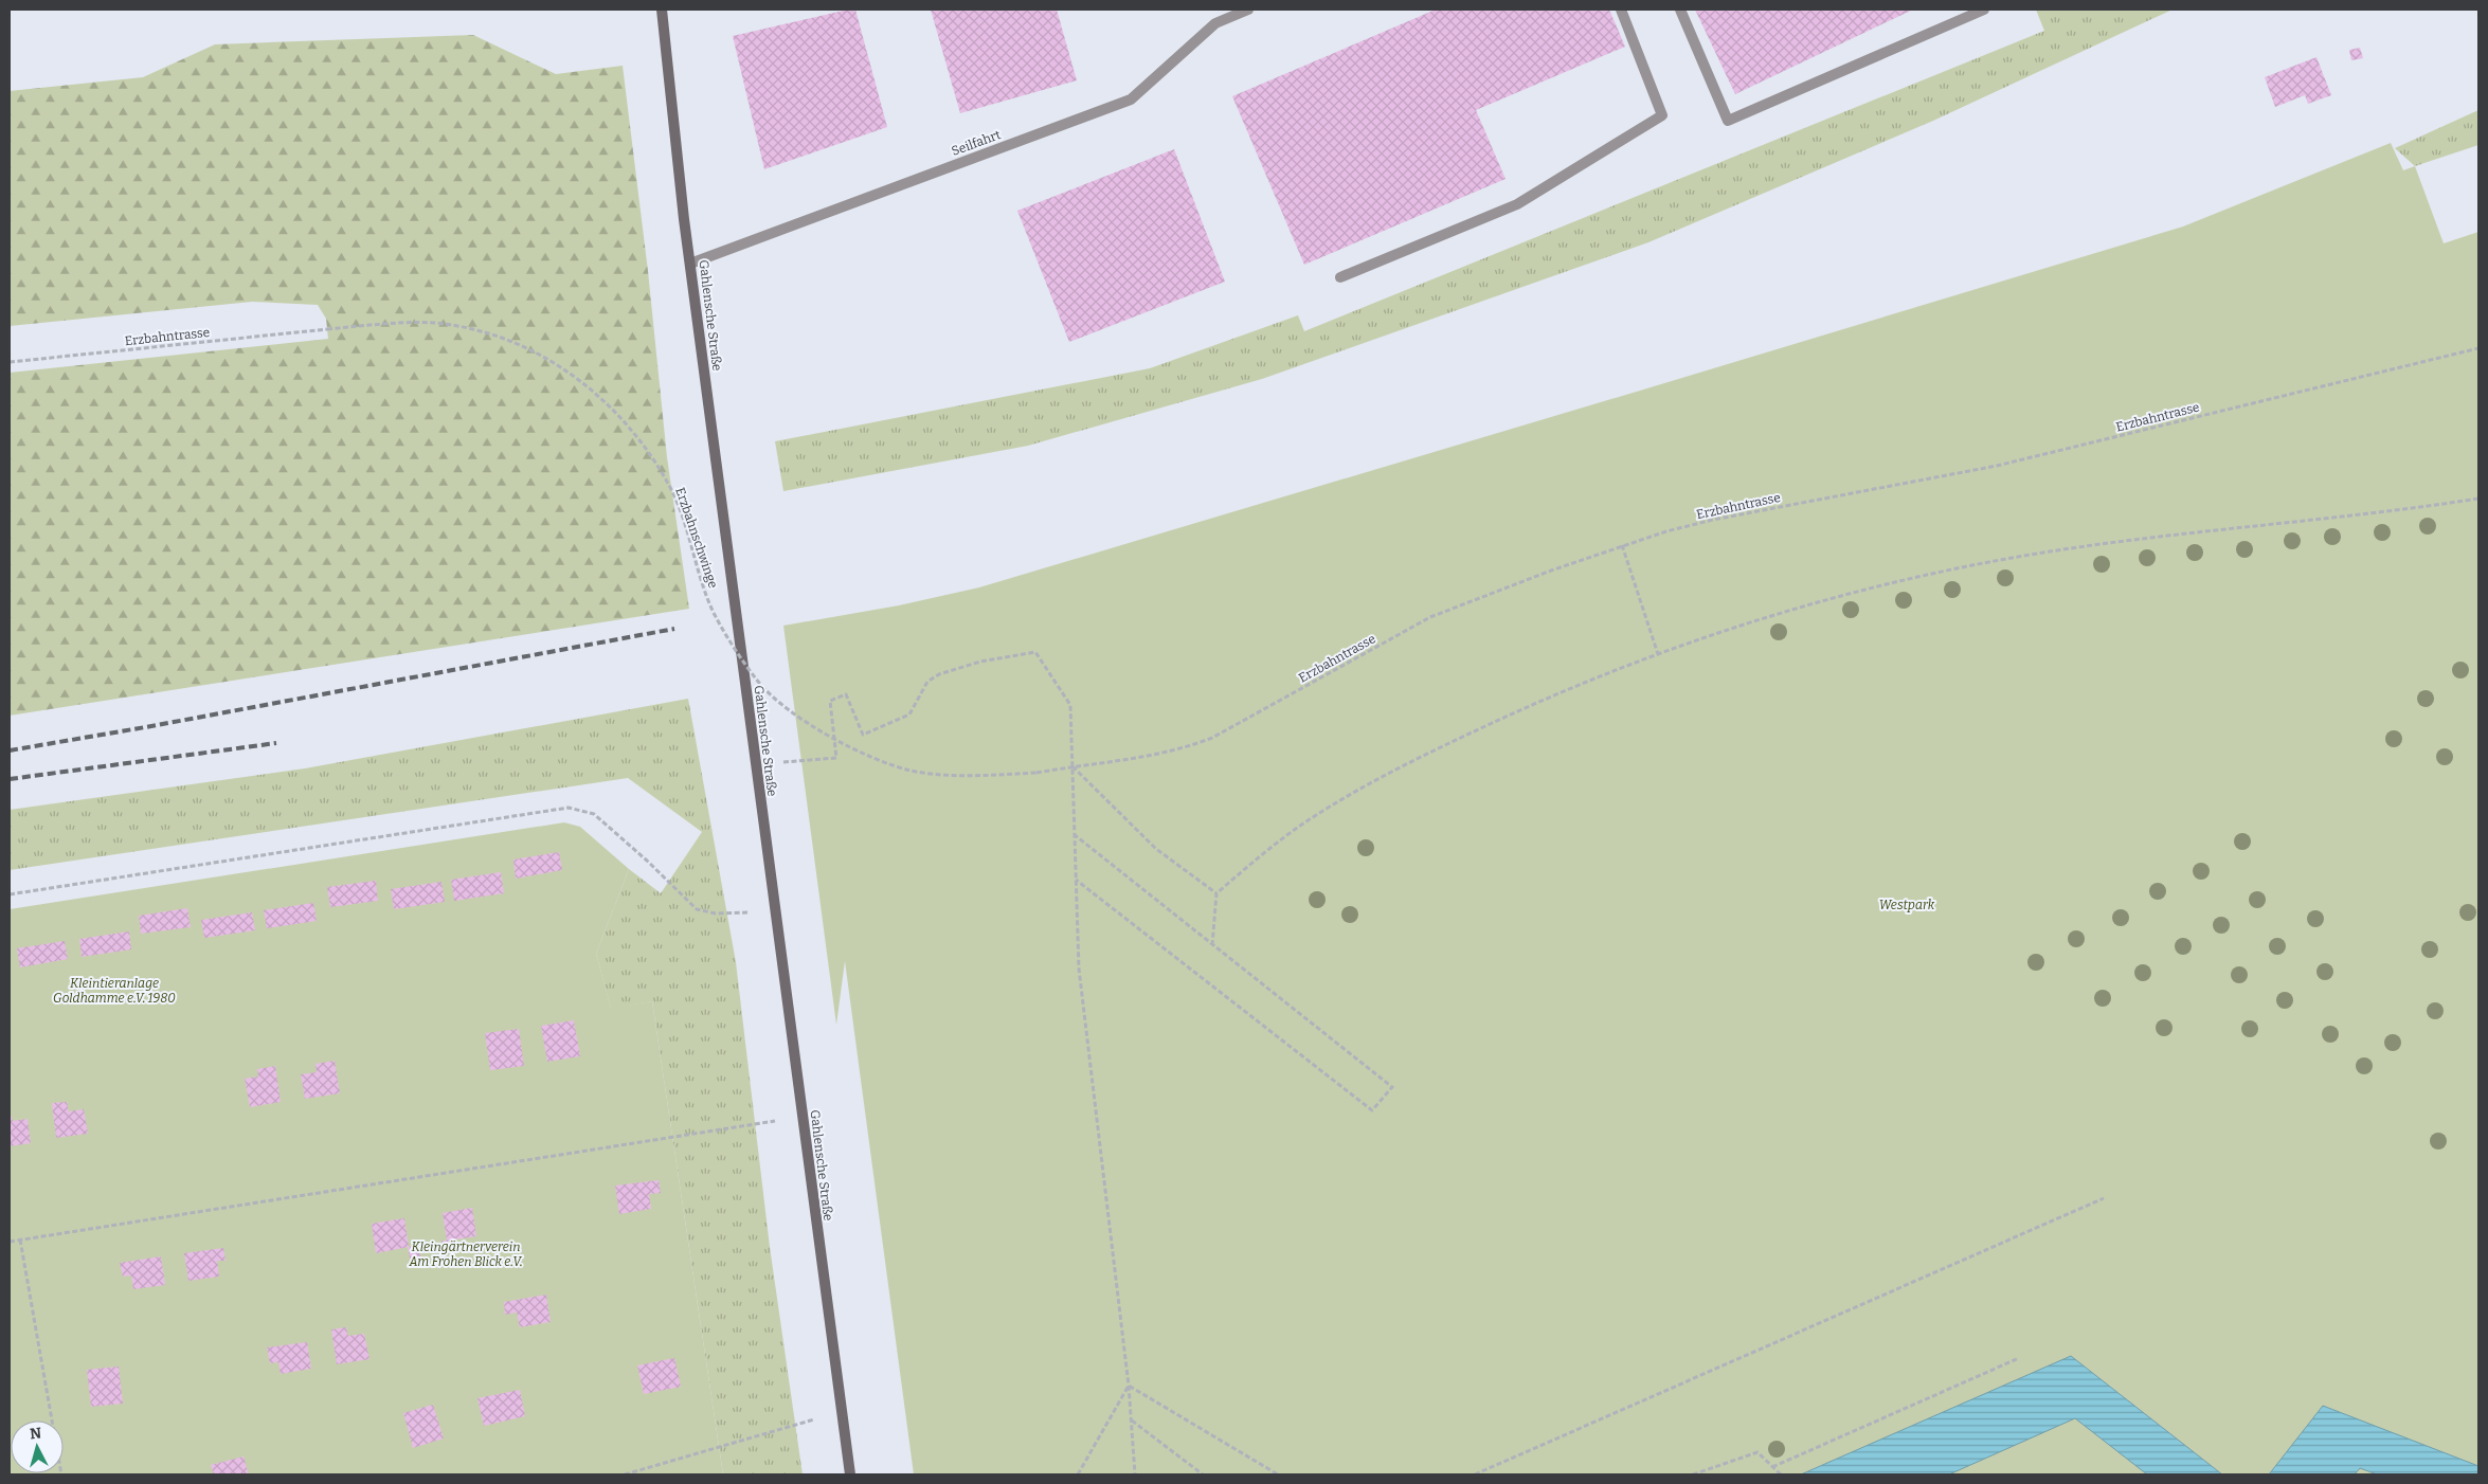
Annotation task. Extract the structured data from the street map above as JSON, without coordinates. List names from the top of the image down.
{
  "streets": {
    "street": ["Gahlensche Straße"],
    "lane": ["Seilfahrt"],
    "path": ["Erzbahntrasse", "Erzbahnschwinge"]
  },
  "crossings": [
    ["Seilfahrt", "Gahlensche Straße"],
    ["Erzbahntrasse", "Erzbahnschwinge"]
  ],
  "parks": ["Westpark", "Kleintieranlage Goldhamme e.V. 1980", "Kleingärtnerverein Am Frohen Blick e.V."],
  "north": "top"
}
